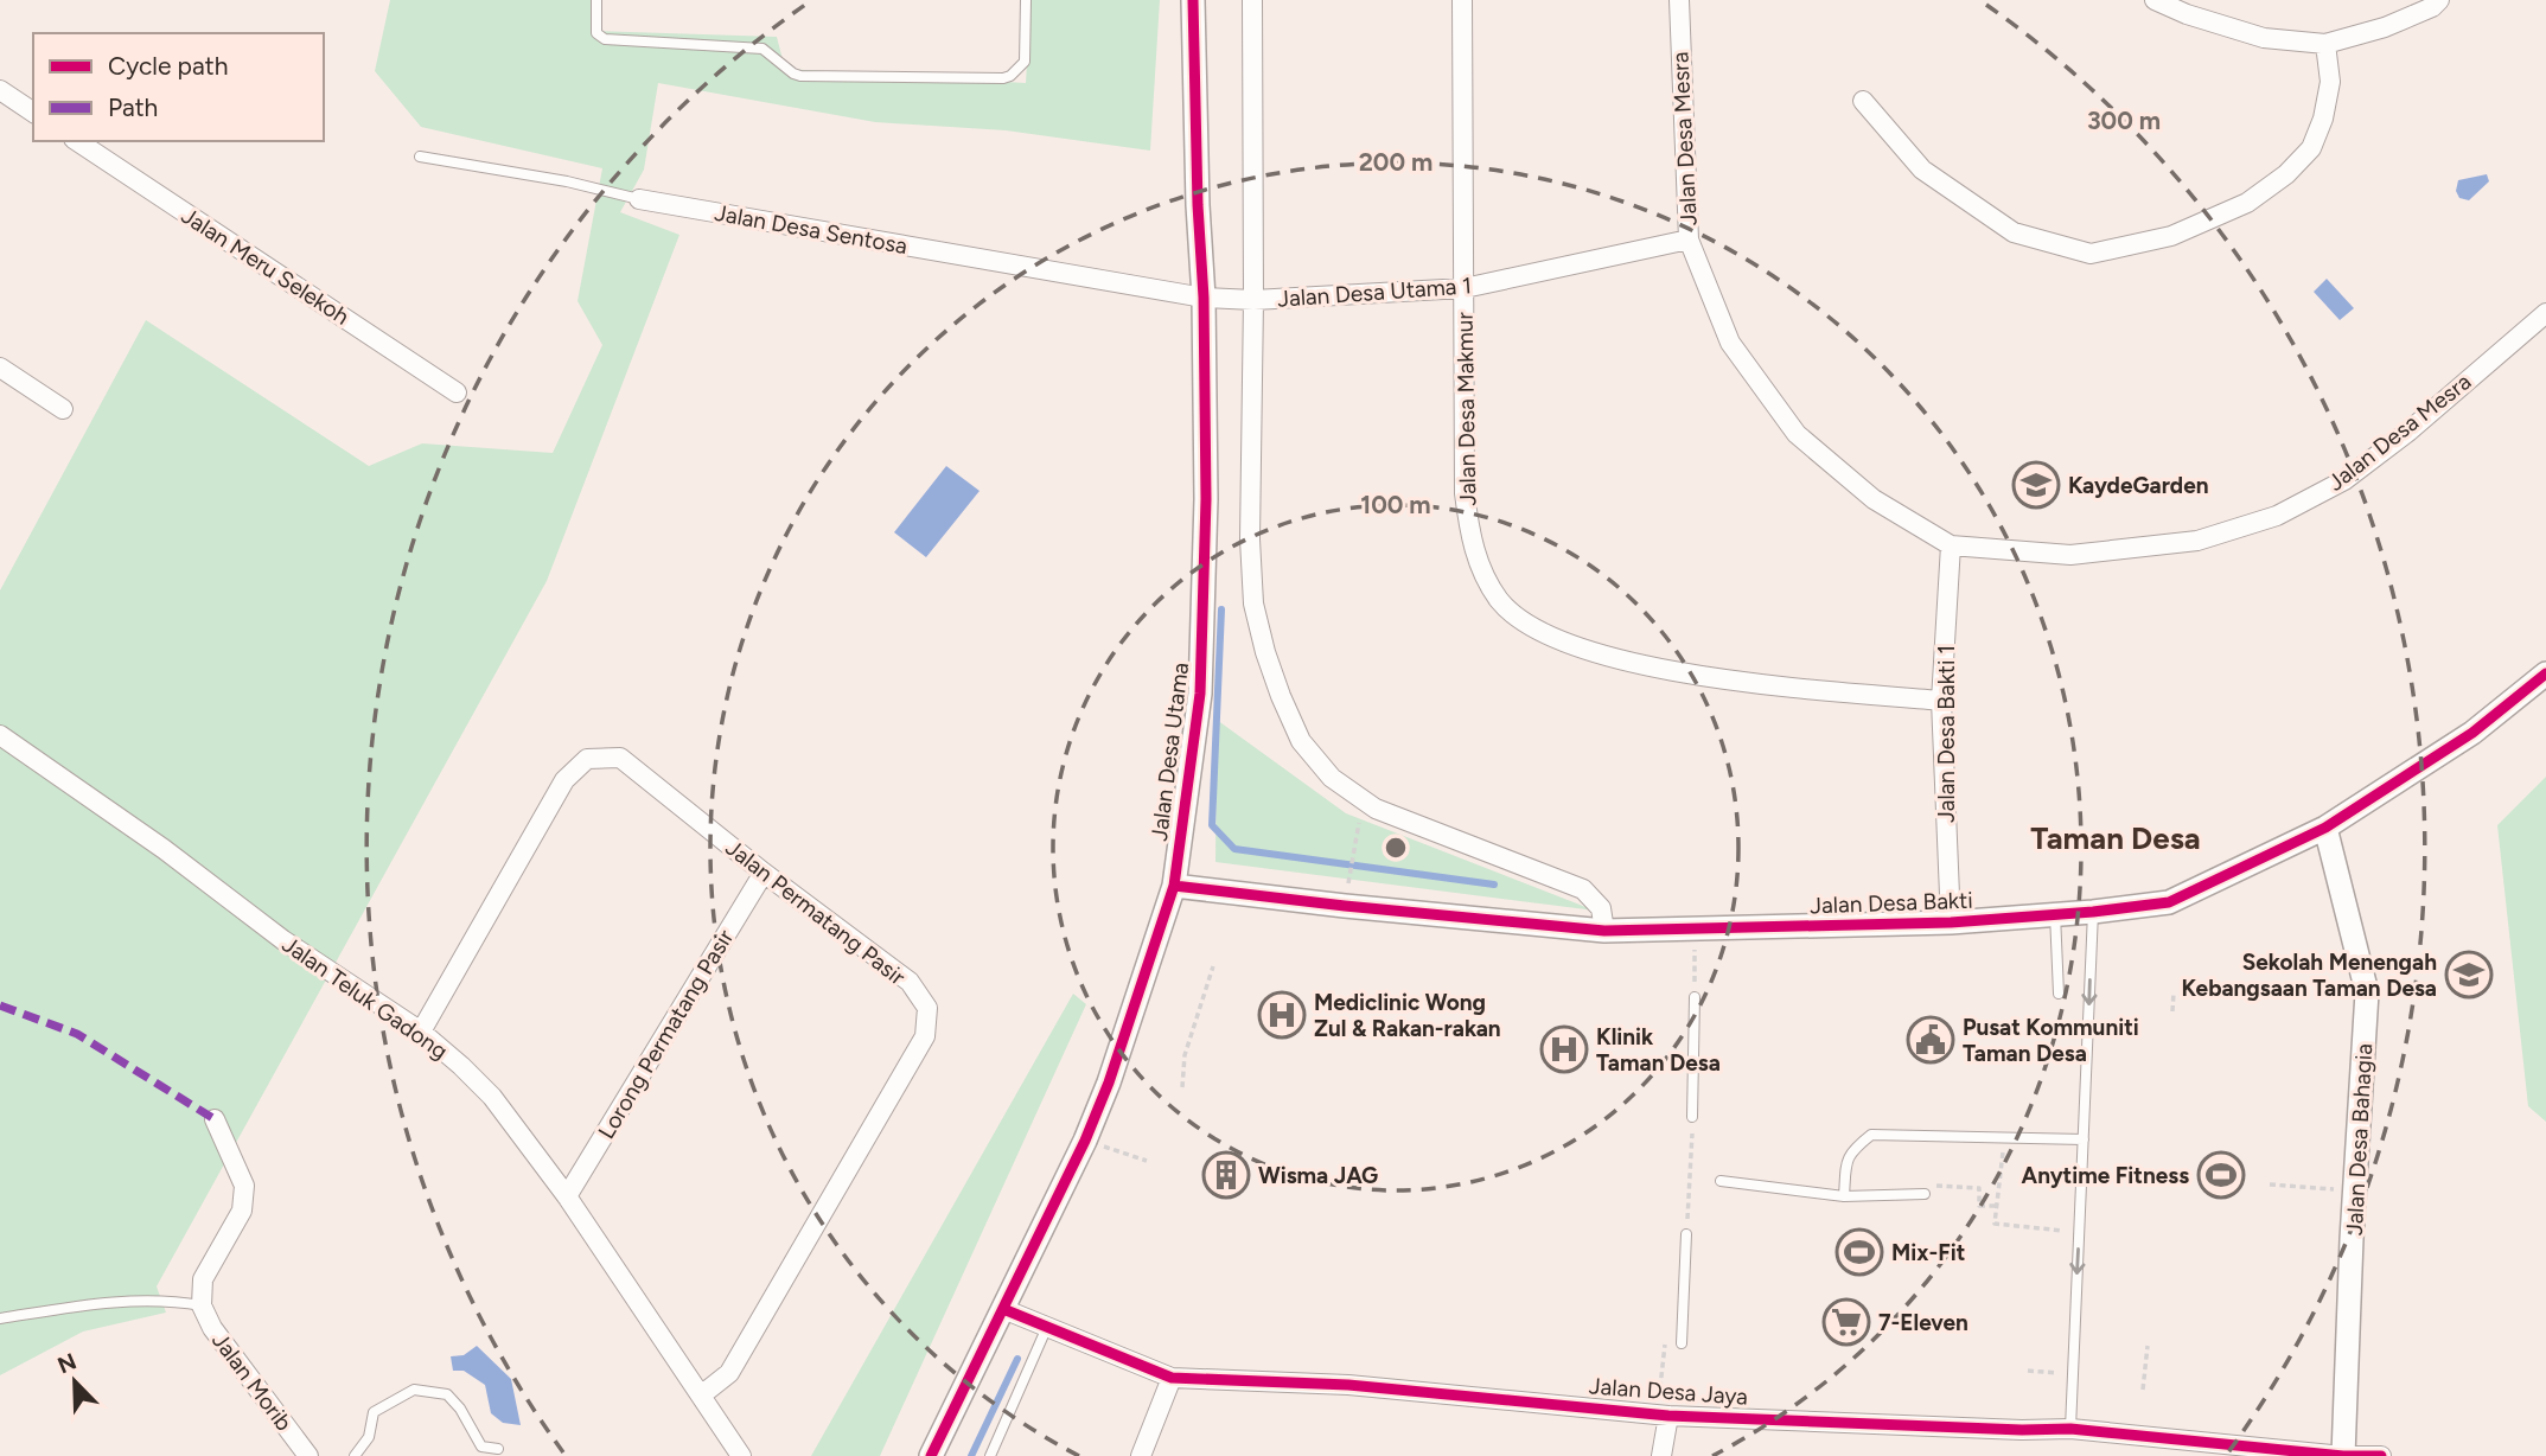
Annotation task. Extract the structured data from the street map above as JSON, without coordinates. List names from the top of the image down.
{
  "streets": {
    "street": [
      "Jalan Desa Mesra",
      "Jalan Desa Sentosa",
      "Jalan Meru Selekoh",
      "Jalan Desa Utama 1",
      "Jalan Desa Makmur",
      "Jalan Desa Bakti 1",
      "Jalan Desa Utama",
      "Jalan Desa Bakti",
      "Jalan Permatang Pasir",
      "Jalan Teluk Gadong",
      "Lorong Permatang Pasir",
      "Jalan Desa Bahagia",
      "Jalan Morib",
      "Jalan Desa Jaya"
    ]
  },
  "crossings": [
    ["Jalan Desa Mesra", "Jalan Desa Utama 1"],
    ["Jalan Desa Mesra", "Jalan Desa Bakti 1"],
    ["Jalan Desa Sentosa", "Jalan Desa Utama 1"],
    ["Jalan Desa Sentosa", "Jalan Desa Utama"],
    ["Jalan Desa Utama 1", "Jalan Desa Makmur"],
    ["Jalan Desa Utama 1", "Jalan Desa Utama"],
    ["Jalan Desa Makmur", "Jalan Desa Bakti 1"],
    ["Jalan Desa Bakti 1", "Jalan Desa Bakti"],
    ["Jalan Desa Utama", "Jalan Desa Bakti"],
    ["Jalan Desa Utama", "Jalan Desa Jaya"],
    ["Jalan Desa Bakti", "Jalan Desa Bahagia"],
    ["Jalan Permatang Pasir", "Jalan Teluk Gadong"],
    ["Jalan Permatang Pasir", "Lorong Permatang Pasir"],
    ["Jalan Teluk Gadong", "Lorong Permatang Pasir"],
    ["Jalan Desa Bahagia", "Jalan Desa Jaya"]
  ],
  "districts": ["Taman Desa"],
  "places": {
    "school or university": ["KaydeGarden", "Sekolah Menengah Kebangsaan Taman Desa"],
    "hospital": ["Mediclinic Wong Zul & Rakan-rakan", "Klinik Taman Desa"],
    "public building": ["Pusat Kommuniti Taman Desa"],
    "building": ["Wisma JAG"],
    "sports": ["Anytime Fitness", "Mix-Fit"],
    "supermarket": ["7-Eleven"]
  },
  "legend": ["Cycle path", "Path"],
  "north": "top left",
  "rings": ["300 m", "200 m", "100 m"]
}
